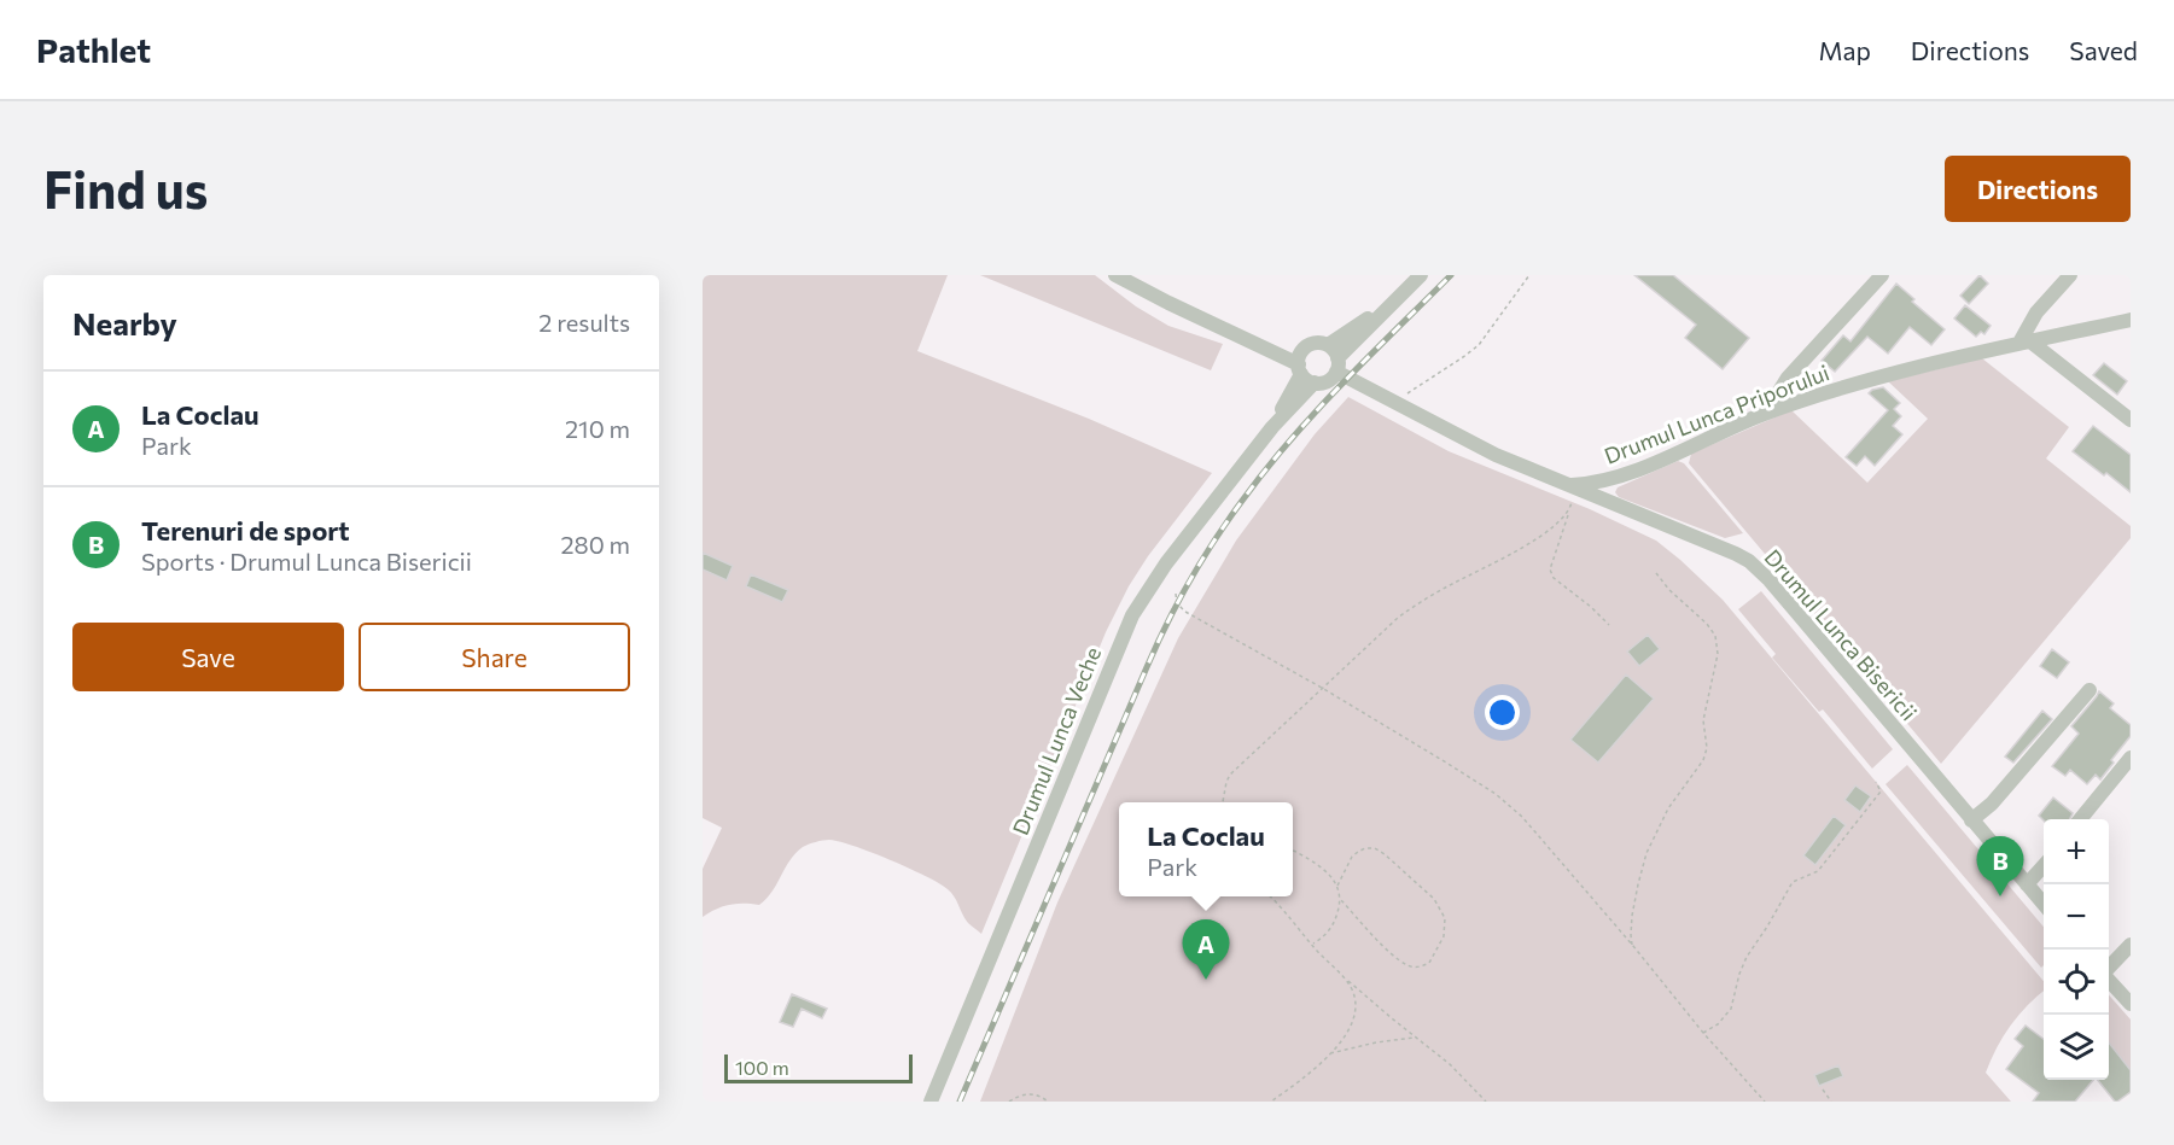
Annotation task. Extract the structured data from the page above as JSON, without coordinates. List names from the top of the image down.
{
  "streets": {
    "street": ["Drumul Lunca Priporului", "Drumul Lunca Bisericii", "Drumul Lunca Veche"]
  },
  "crossings": [
    ["Drumul Lunca Priporului", "Drumul Lunca Bisericii"]
  ],
  "scale_bar": "100 m",
  "page": {
    "header": "Pathlet",
    "nav": ["Map", "Directions", "Saved"],
    "buttons": [
      "Directions",
      ["Save", "Share"]
    ],
    "title": "Find us",
    "heading": ["Nearby", "2 results"],
    "list": [
      {
        "mark": "A",
        "name": "La Coclau",
        "note": "Park",
        "value": "210 m"
      },
      {
        "mark": "B",
        "name": "Terenuri de sport",
        "note": "Sports · Drumul Lunca Bisericii",
        "value": "280 m"
      }
    ],
    "popup": ["La Coclau", "Park"],
    "map_buttons": ["+", "−"],
    "pins": ["B", "A"],
    "scale": "100 m"
  }
}
